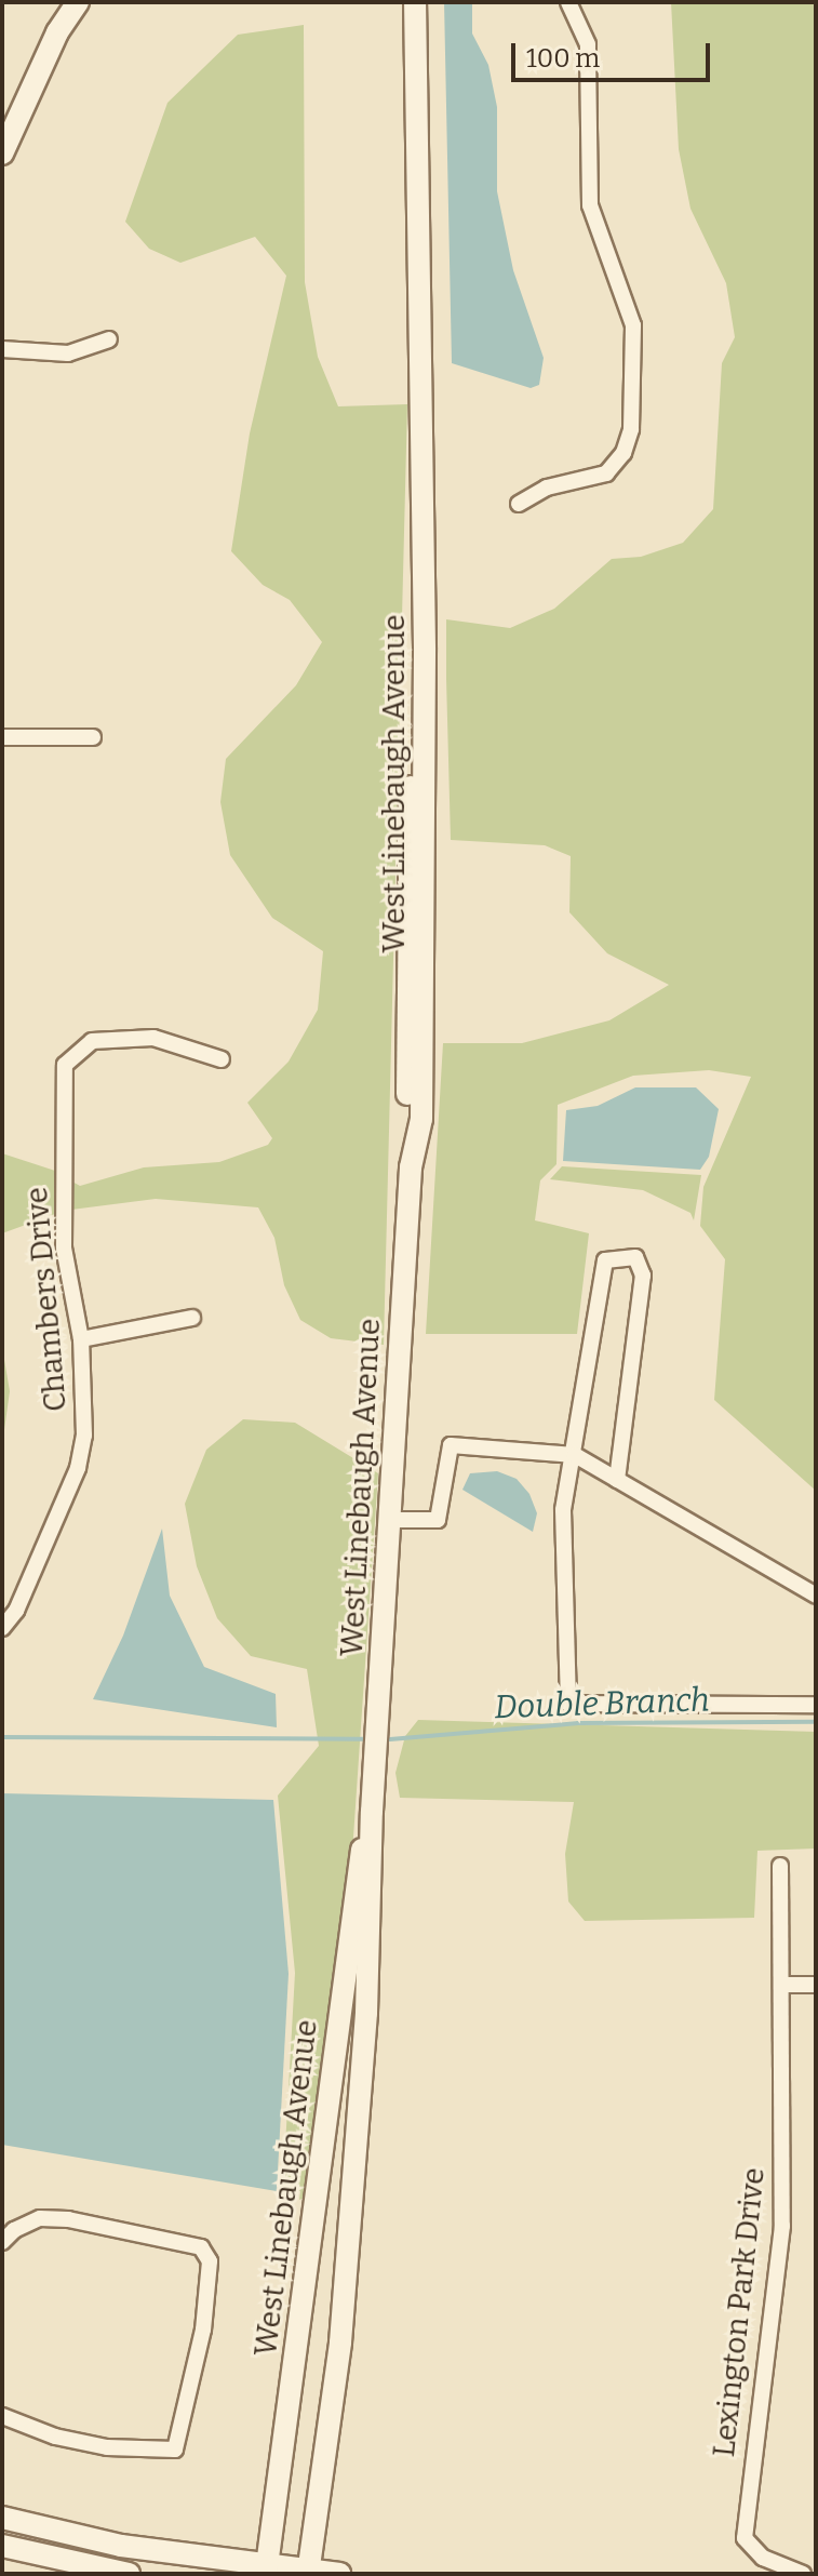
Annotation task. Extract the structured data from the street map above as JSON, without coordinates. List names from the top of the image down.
{
  "streets": {
    "main road": ["West Linebaugh Avenue"],
    "street": ["Chambers Drive", "Lexington Park Drive"]
  },
  "water": ["Double Branch"],
  "scale_bar": "100 m"
}
